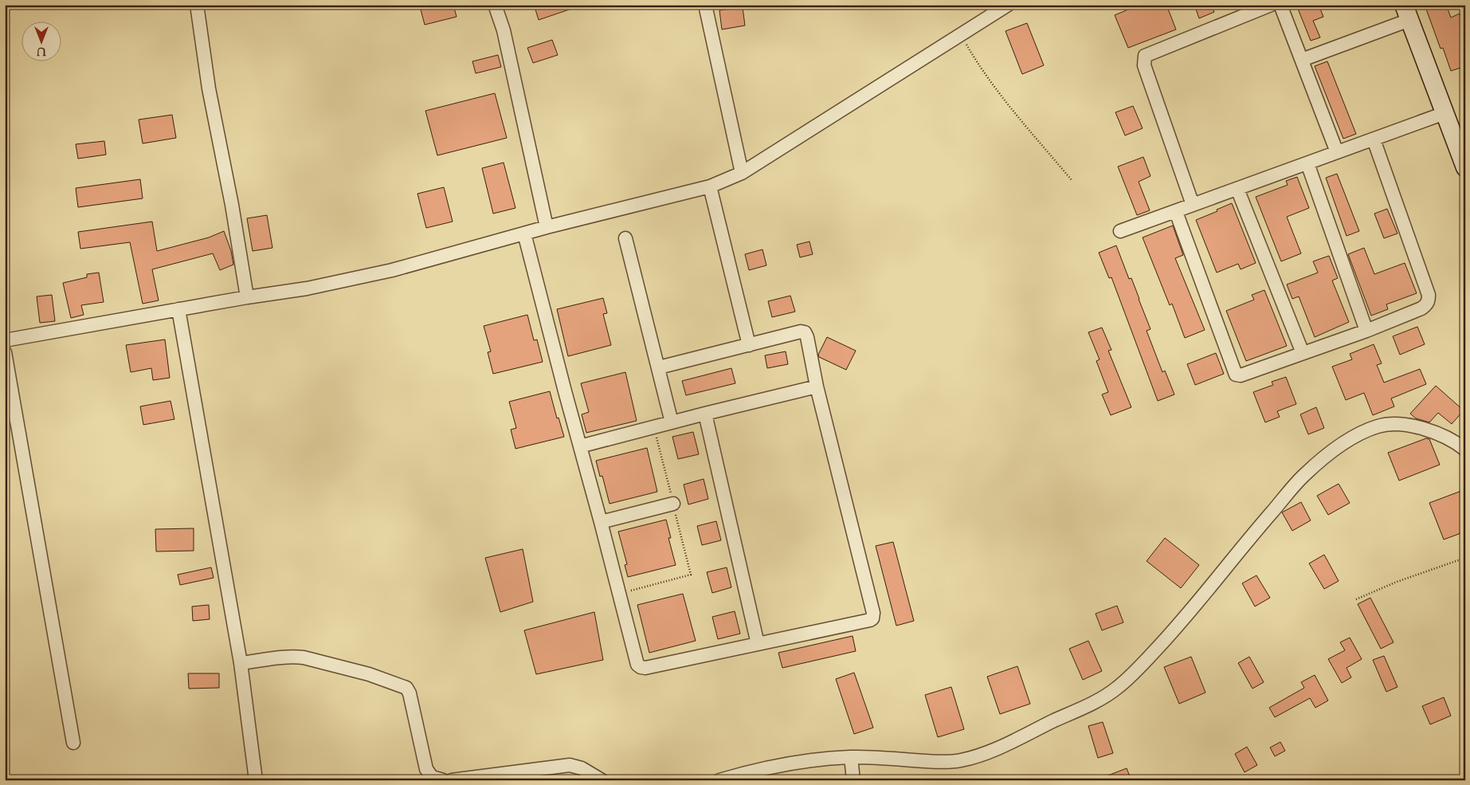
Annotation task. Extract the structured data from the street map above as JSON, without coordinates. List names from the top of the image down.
{
  "north": "bottom"
}
